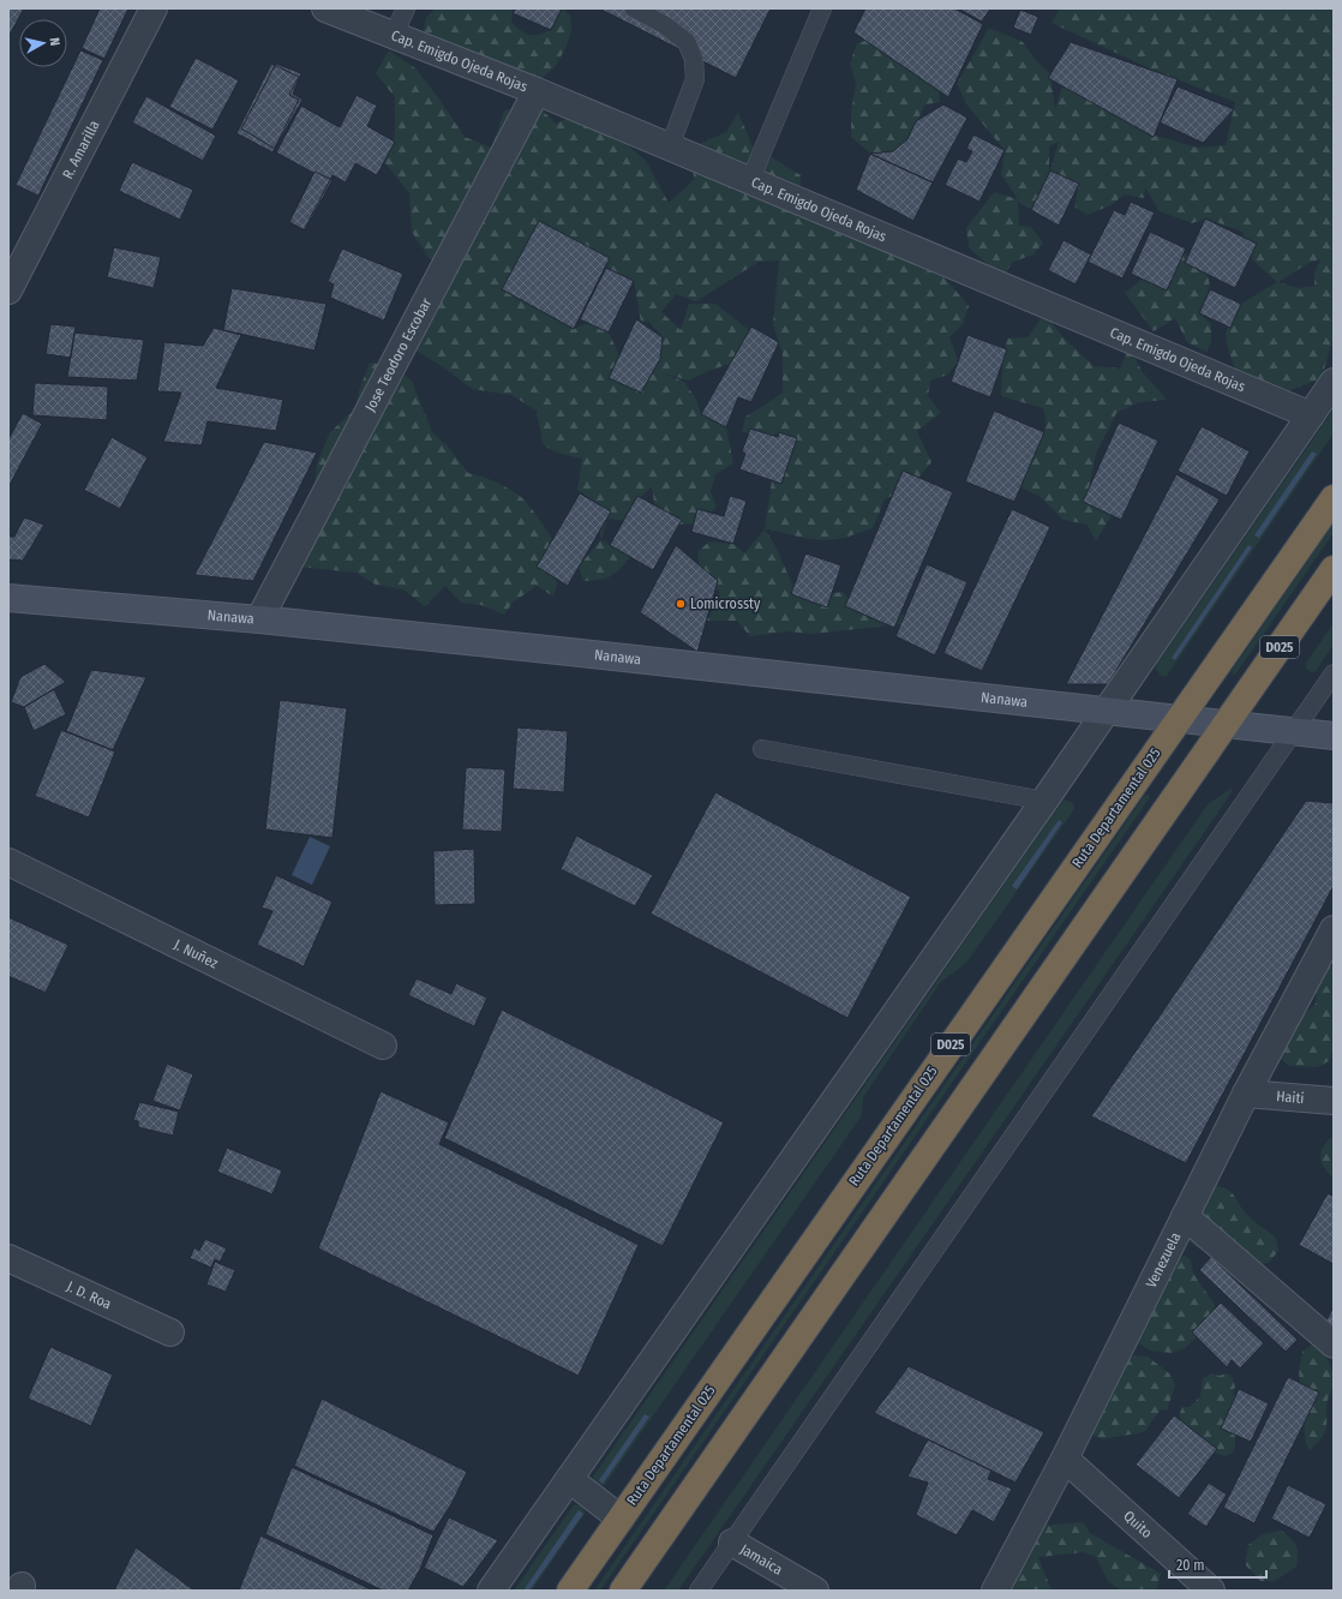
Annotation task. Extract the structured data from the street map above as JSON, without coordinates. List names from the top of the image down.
{
  "streets": {
    "highway": ["D025", "Ruta Departamental 025"],
    "street": [
      "Cap. Emigdo Ojeda Rojas",
      "R. Amarilla",
      "Jose Teodoro Escobar",
      "Nanawa",
      "J. Nuñez",
      "Haiti",
      "Venezuela",
      "J. D. Roa",
      "Quito",
      "Jamaica"
    ]
  },
  "crossings": [
    ["Cap. Emigdo Ojeda Rojas", "Jose Teodoro Escobar"],
    ["Jose Teodoro Escobar", "Nanawa"],
    ["Nanawa", "D025"],
    ["Nanawa", "Ruta Departamental 025"],
    ["Haiti", "Venezuela"],
    ["Venezuela", "Quito"]
  ],
  "places": ["Lomicrossty"],
  "scale_bar": "20 m",
  "north": "right"
}
